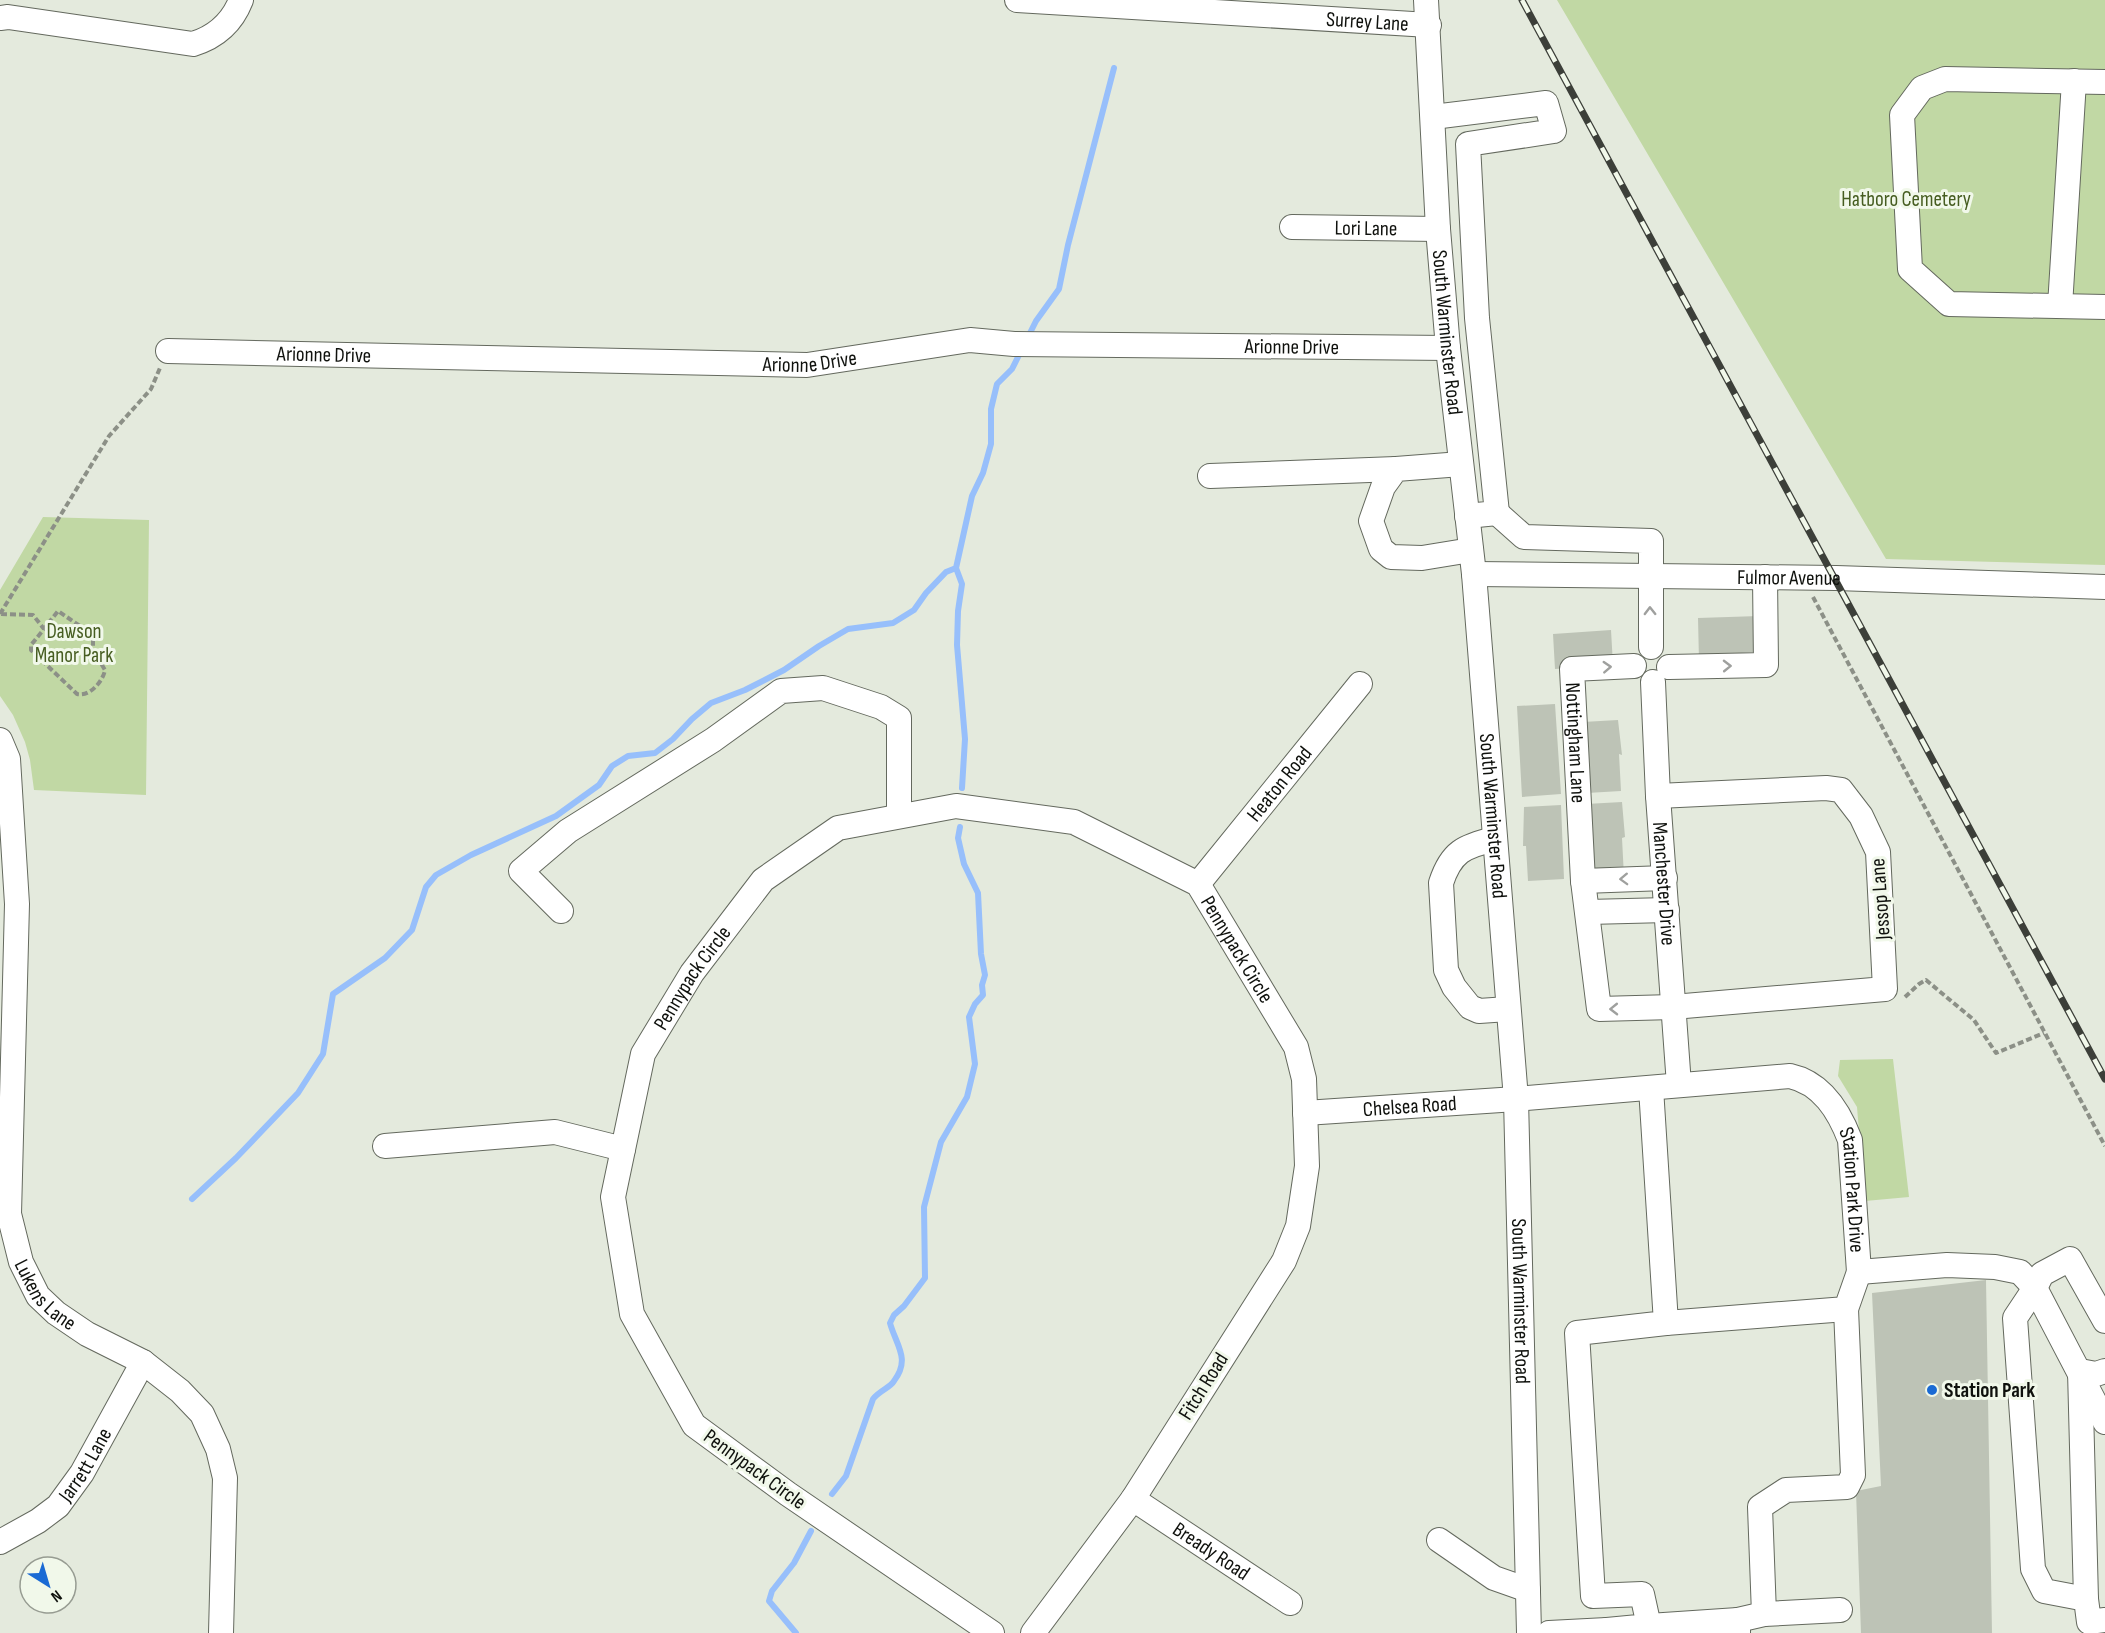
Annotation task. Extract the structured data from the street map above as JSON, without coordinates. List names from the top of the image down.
{
  "streets": {
    "street": [
      "Surrey Lane",
      "Lori Lane",
      "South Warminster Road",
      "Arionne Drive",
      "Fulmor Avenue",
      "Nottingham Lane",
      "Heaton Road",
      "Manchester Drive",
      "Jessop Lane",
      "Pennypack Circle",
      "Chelsea Road",
      "Station Park Drive",
      "Lukens Lane",
      "Fitch Road",
      "Jarrett Lane",
      "Bready Road"
    ]
  },
  "crossings": [
    ["Surrey Lane", "South Warminster Road"],
    ["Lori Lane", "South Warminster Road"],
    ["South Warminster Road", "Arionne Drive"],
    ["South Warminster Road", "Fulmor Avenue"],
    ["South Warminster Road", "Chelsea Road"],
    ["South Warminster Road", "Station Park Drive"],
    ["Nottingham Lane", "Manchester Drive"],
    ["Heaton Road", "Pennypack Circle"],
    ["Manchester Drive", "Jessop Lane"],
    ["Manchester Drive", "Station Park Drive"],
    ["Pennypack Circle", "Chelsea Road"],
    ["Pennypack Circle", "Fitch Road"],
    ["Chelsea Road", "Station Park Drive"],
    ["Chelsea Road", "Fitch Road"],
    ["Lukens Lane", "Jarrett Lane"],
    ["Fitch Road", "Bready Road"]
  ],
  "parks": ["Hatboro Cemetery", "Dawson Manor Park"],
  "places": ["Station Park"],
  "north": "bottom right"
}
